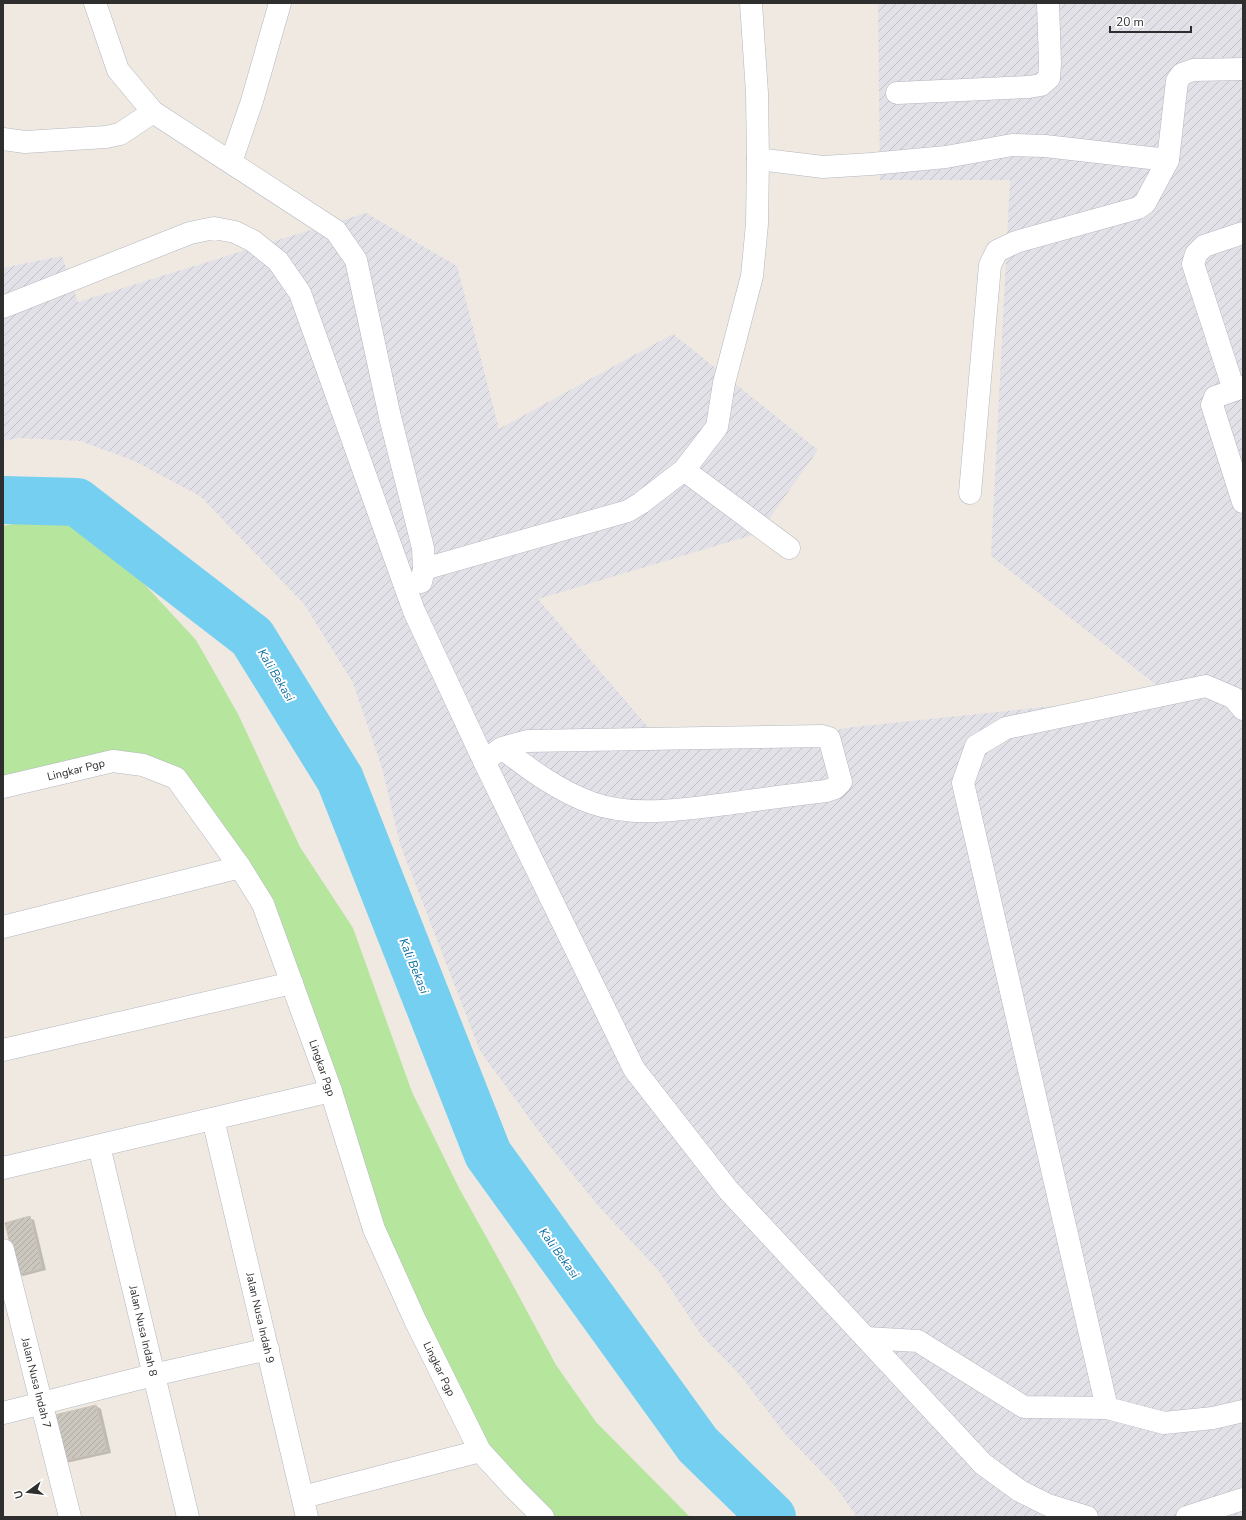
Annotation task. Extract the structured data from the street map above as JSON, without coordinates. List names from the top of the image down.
{
  "streets": {
    "street": [
      "Lingkar Pgp",
      "Jalan Nusa Indah 9",
      "Jalan Nusa Indah 8",
      "Jalan Nusa Indah 7"
    ]
  },
  "water": ["Kali Bekasi"],
  "scale_bar": "20 m",
  "north": "left"
}
